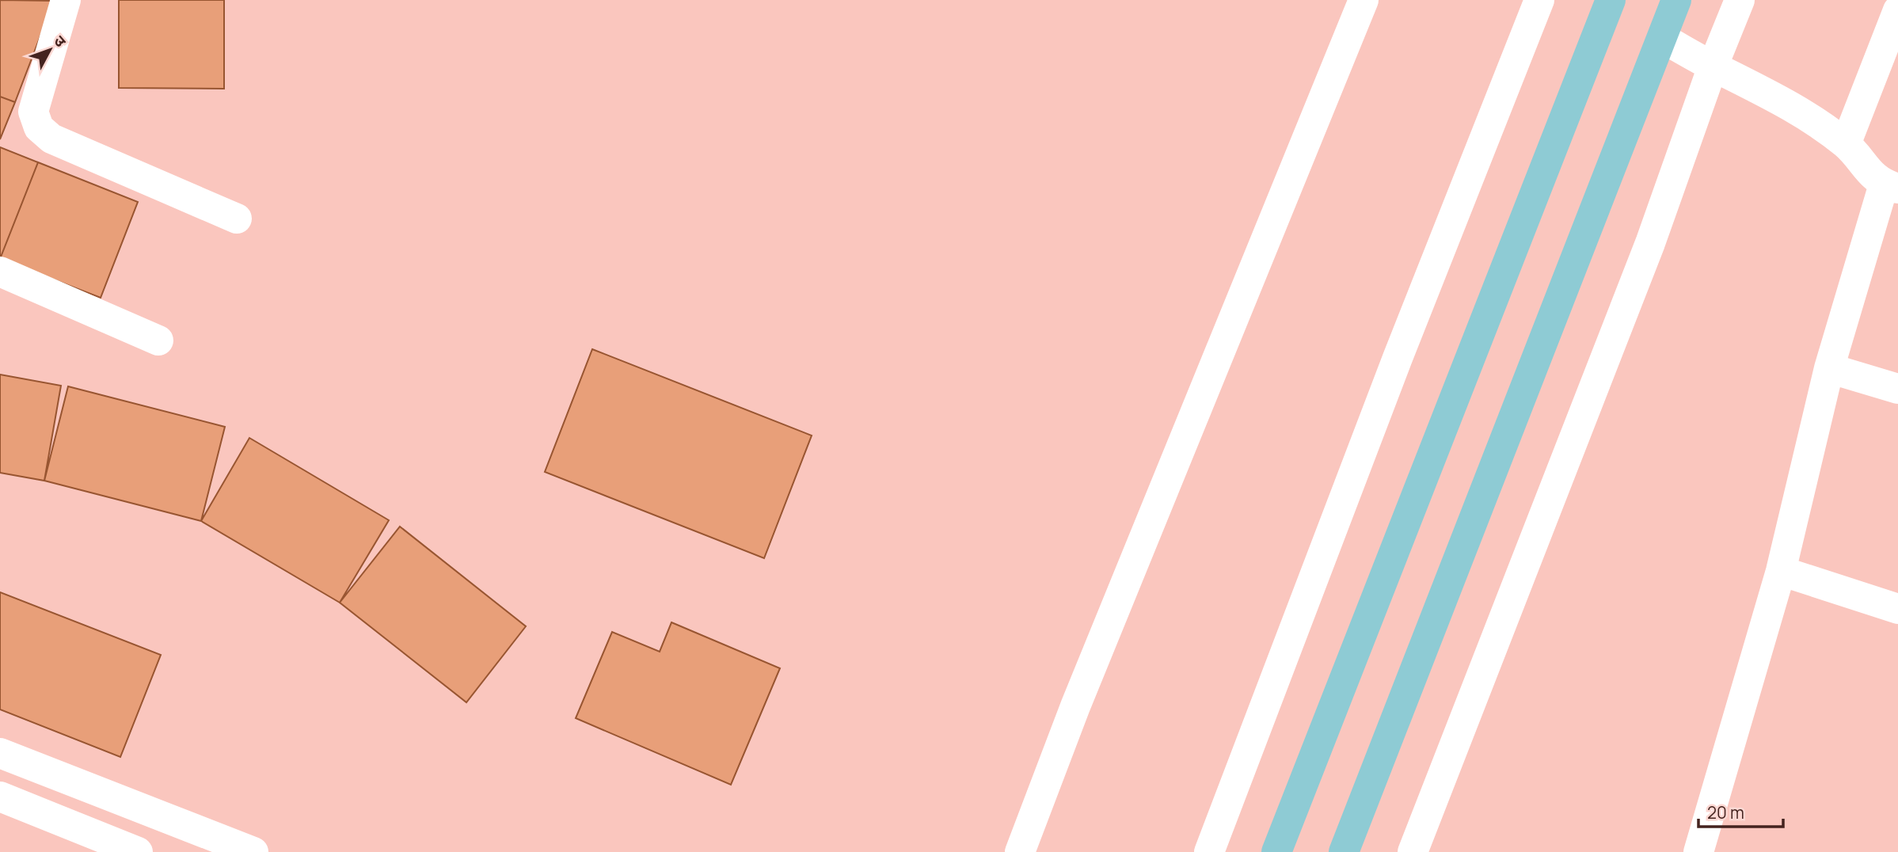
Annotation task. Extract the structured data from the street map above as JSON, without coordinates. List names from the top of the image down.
{
  "scale_bar": "20 m",
  "north": "top right"
}
